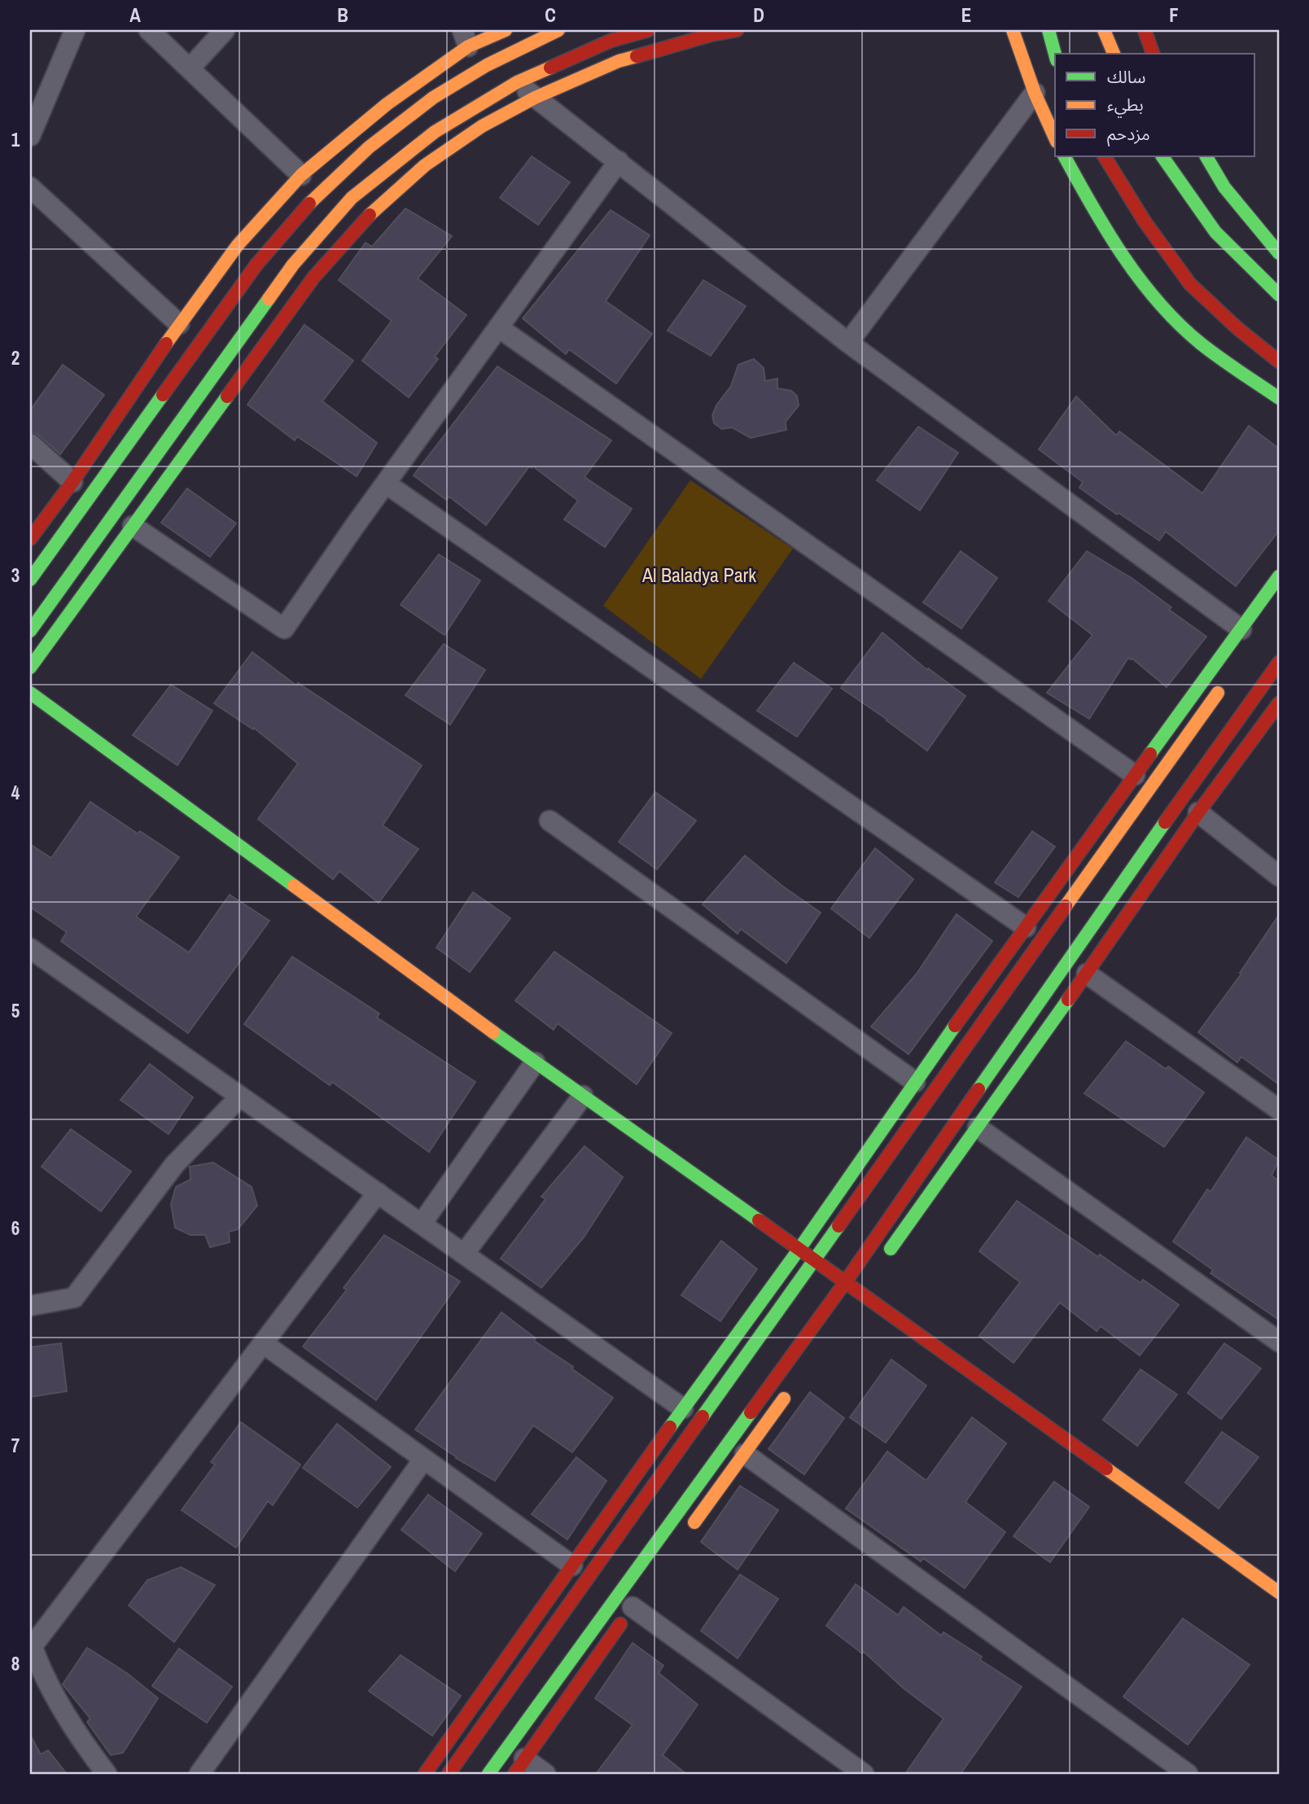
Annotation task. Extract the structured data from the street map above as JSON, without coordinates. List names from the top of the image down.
{
  "parks": ["Al Baladya Park"],
  "legend": ["سالك", "بطيء", "مزدحم"],
  "grid": {
    "columns": [
      "A",
      "B",
      "C",
      "D",
      "E",
      "F"
    ],
    "rows": [
      "1",
      "2",
      "3",
      "4",
      "5",
      "6",
      "7",
      "8"
    ]
  }
}
